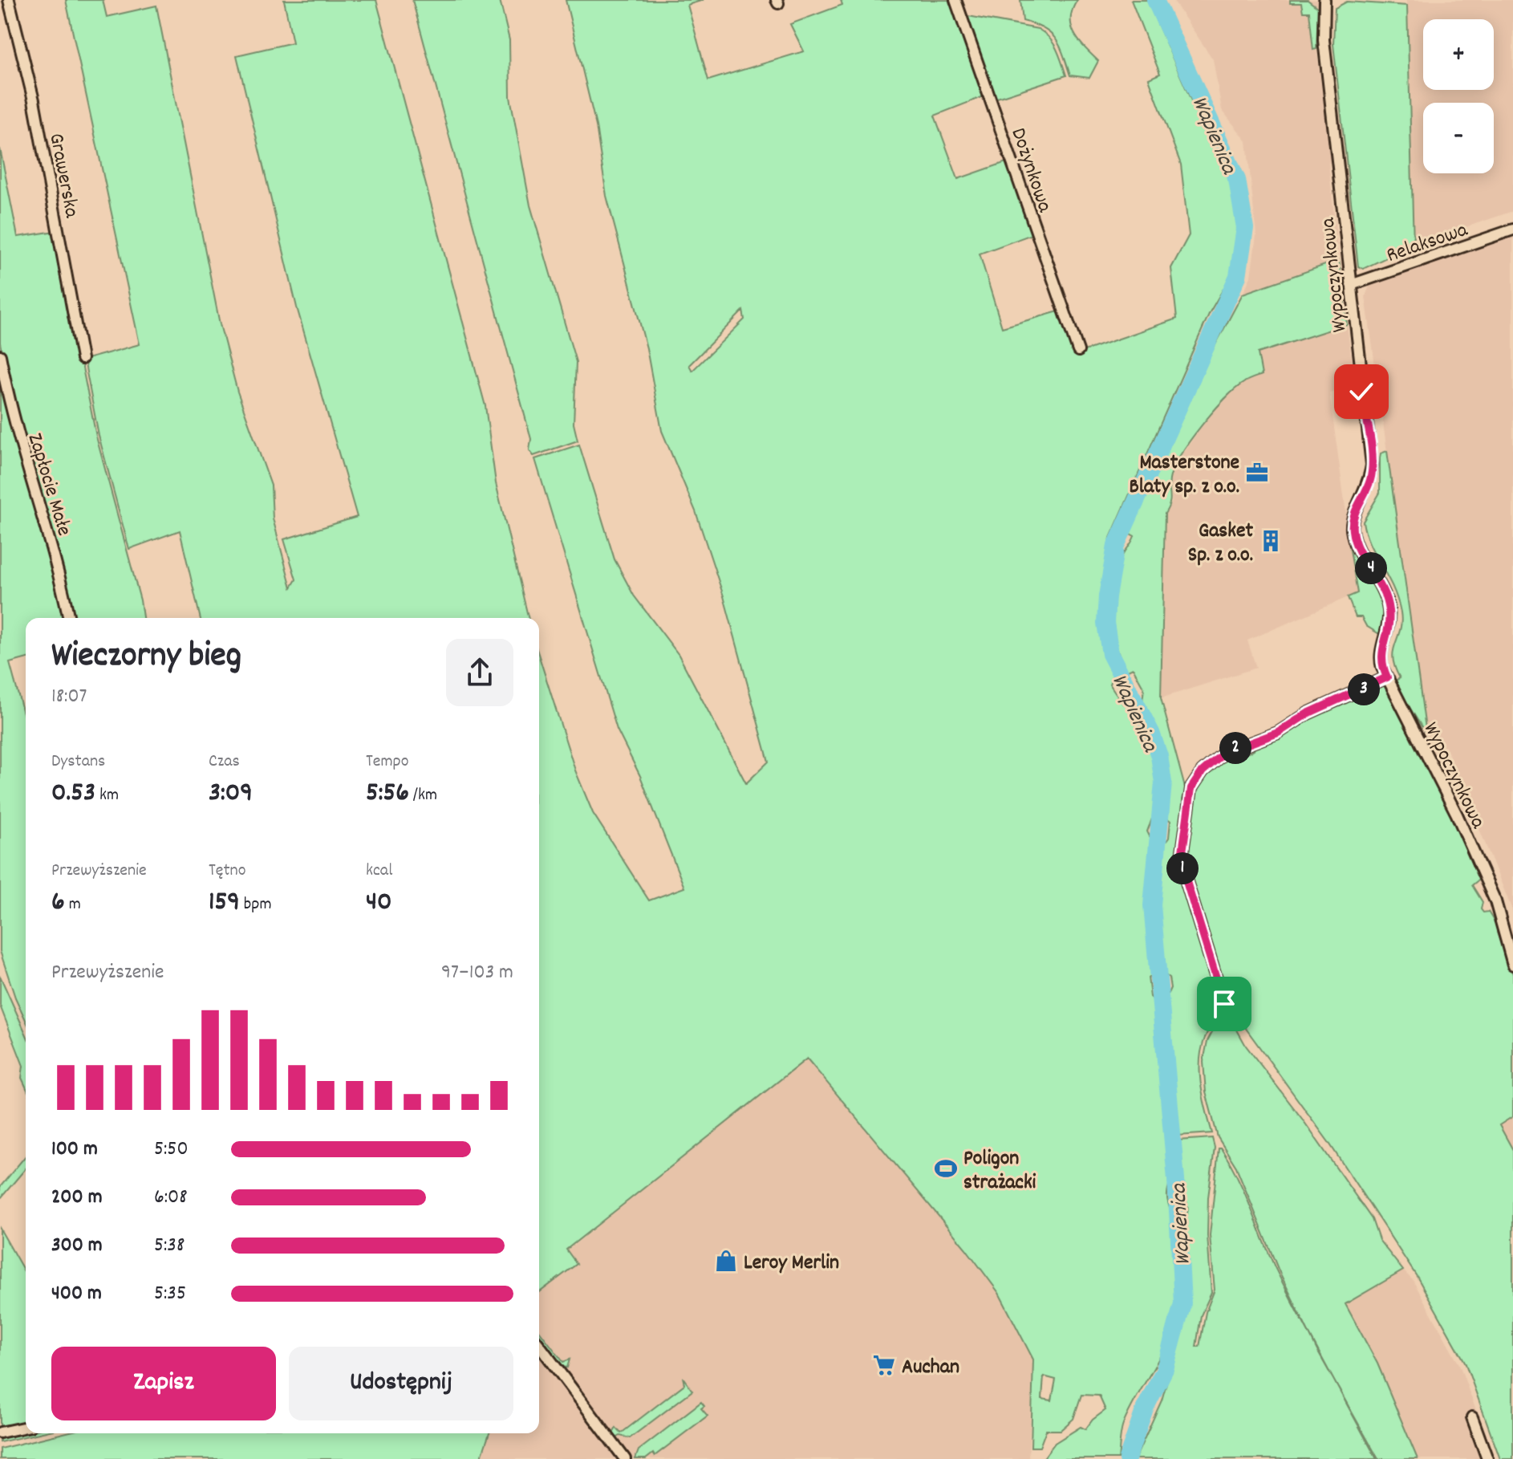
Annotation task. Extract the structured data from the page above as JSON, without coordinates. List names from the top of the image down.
{
  "streets": {
    "street": [
      "Dożynkowa",
      "Grawerska",
      "Relaksowa",
      "Wypoczynkowa",
      "Zapłocie Małe"
    ]
  },
  "crossings": [
    ["Relaksowa", "Wypoczynkowa"]
  ],
  "water": ["Wapienica"],
  "places": {
    "office": ["Masterstone Blaty sp. z o.o."],
    "building": ["Gasket Sp. z o.o."],
    "sports": ["Poligon strażacki"],
    "shop": ["Leroy Merlin"],
    "supermarket": ["Auchan"]
  },
  "page": {
    "map_buttons": ["+", "−"],
    "pins": [
      "4",
      "3",
      "2",
      "1"
    ],
    "heading": ["Wieczorny bieg", "18:07"],
    "stats": [
      ["Dystans", "0.53 km"],
      ["Czas", "3:09"],
      ["Tempo", "5:56 /km"],
      ["Przewyższenie", "6 m"],
      ["Tętno", "159 bpm"],
      ["kcal", "40"]
    ],
    "chart": ["Przewyższenie", "97–103 m"],
    "list": [
      {
        "name": "100 m",
        "note": "5:50"
      },
      {
        "name": "200 m",
        "note": "6:08"
      },
      {
        "name": "300 m",
        "note": "5:38"
      },
      {
        "name": "400 m",
        "note": "5:35"
      }
    ],
    "buttons": ["Zapisz", "Udostępnij"]
  }
}
